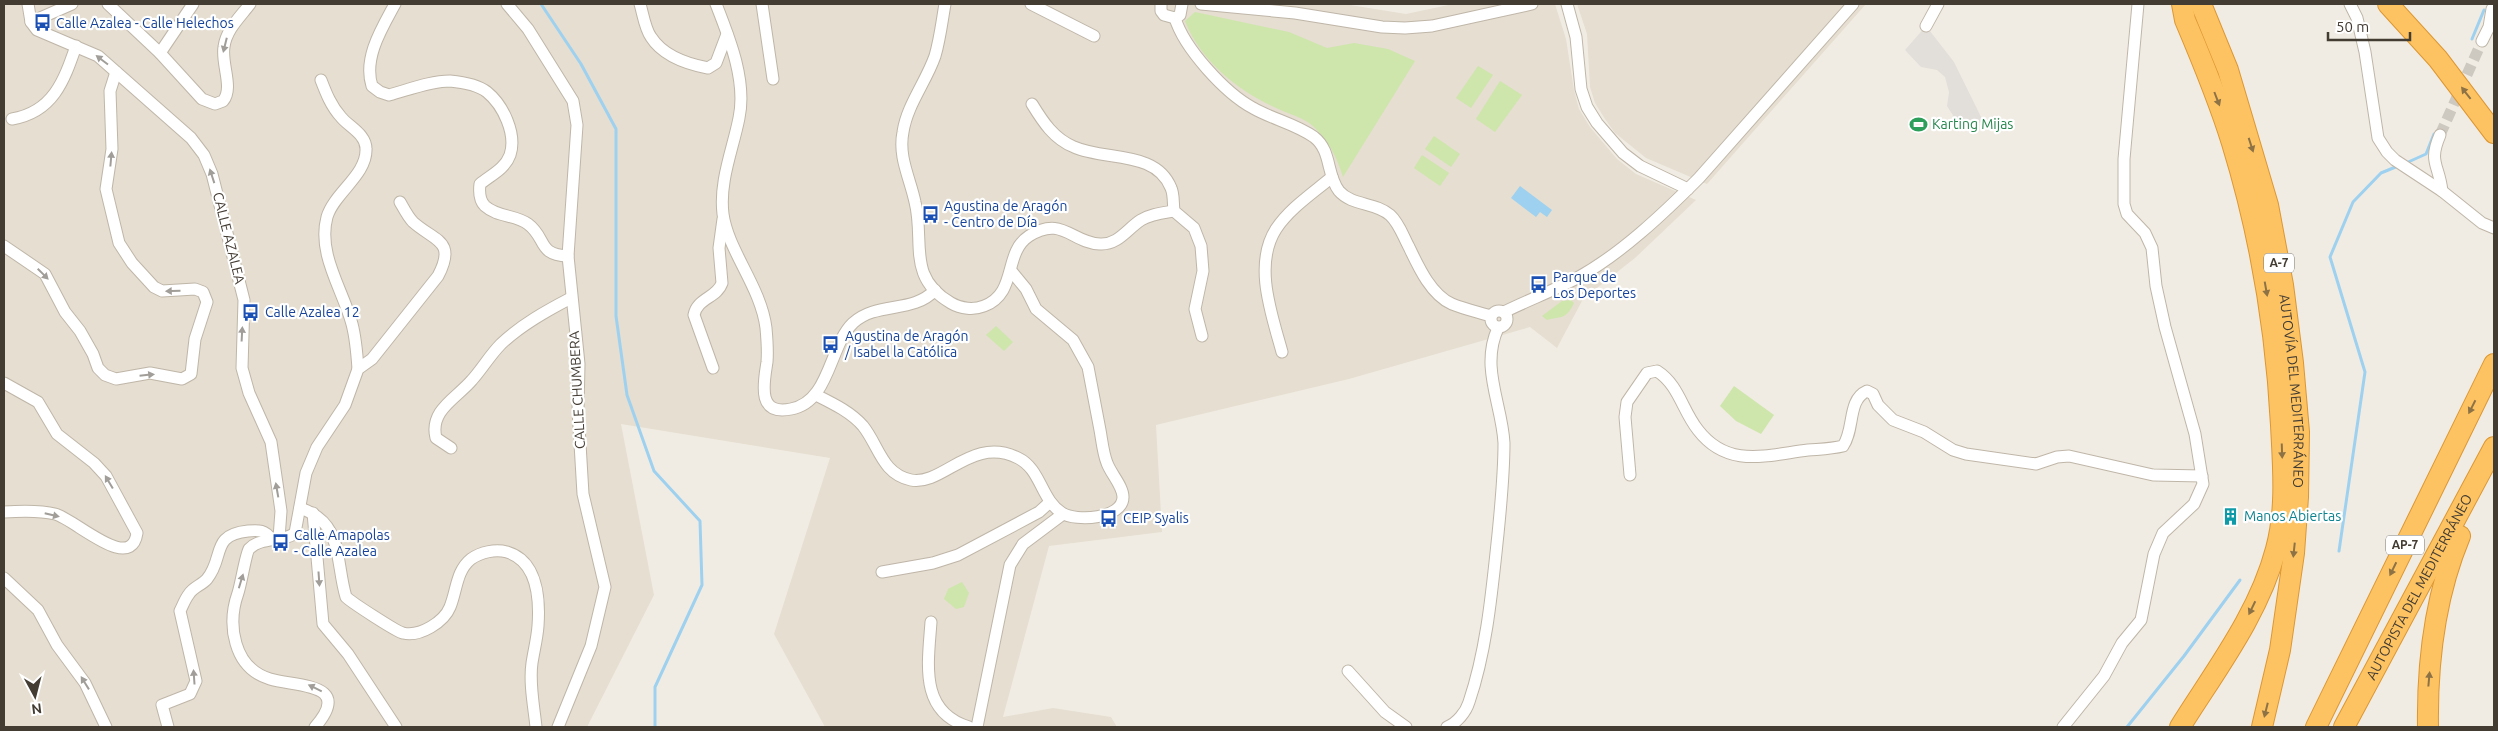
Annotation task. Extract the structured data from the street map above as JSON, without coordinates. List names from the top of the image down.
{
  "streets": {
    "highway": [
      "A-7",
      "AUTOVÍA DEL MEDITERRÁNEO",
      "AP-7",
      "AUTOPISTA DEL MEDITERRÁNEO"
    ],
    "street": ["CALLE AZALEA", "CALLE CHUMBERA"]
  },
  "one_way": ["CALLE AZALEA"],
  "places": {
    "bus stop": [
      "Calle Azalea - Calle Helechos",
      "Agustina de Aragón - Centro de Día",
      "Parque de Los Deportes",
      "Calle Azalea 12",
      "Agustina de Aragón / Isabel la Católica",
      "CEIP Syalis",
      "Calle Amapolas - Calle Azalea"
    ],
    "sports": ["Karting Mijas"],
    "building": ["Manos Abiertas"]
  },
  "scale_bar": "50 m",
  "north": "bottom"
}
